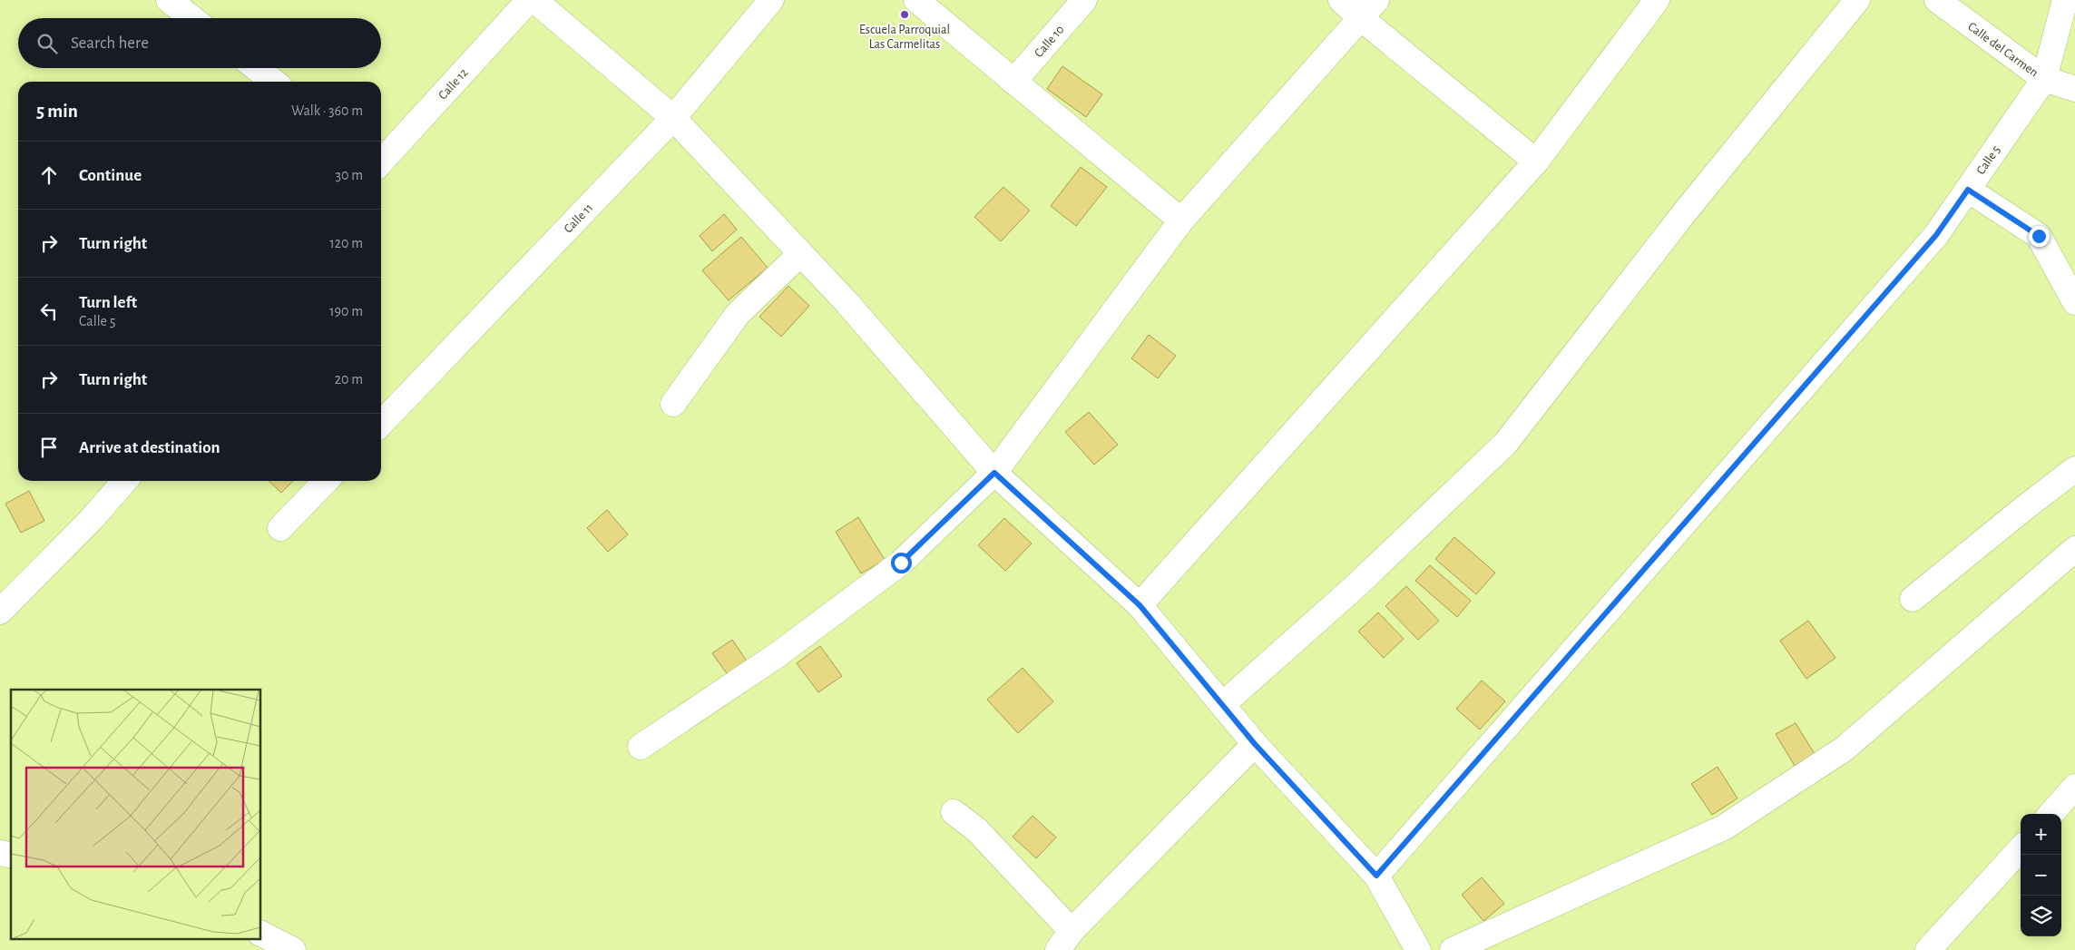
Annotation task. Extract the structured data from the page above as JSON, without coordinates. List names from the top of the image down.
{
  "streets": {
    "street": [
      "Calle 10",
      "Calle del Carmen",
      "Calle 12",
      "Calle 5",
      "Calle 11"
    ]
  },
  "crossings": [
    ["Calle del Carmen", "Calle 5"]
  ],
  "places": ["Escuela Parroquial Las Carmelitas"],
  "page": {
    "search": "Search here",
    "heading": ["5 min", "Walk · 360 m"],
    "list": [
      ["Continue", "30 m"],
      ["Turn right", "120 m"],
      ["Turn left", "Calle 5", "190 m"],
      ["Turn right", "20 m"],
      "Arrive at destination"
    ],
    "map_buttons": ["+", "−"]
  }
}
